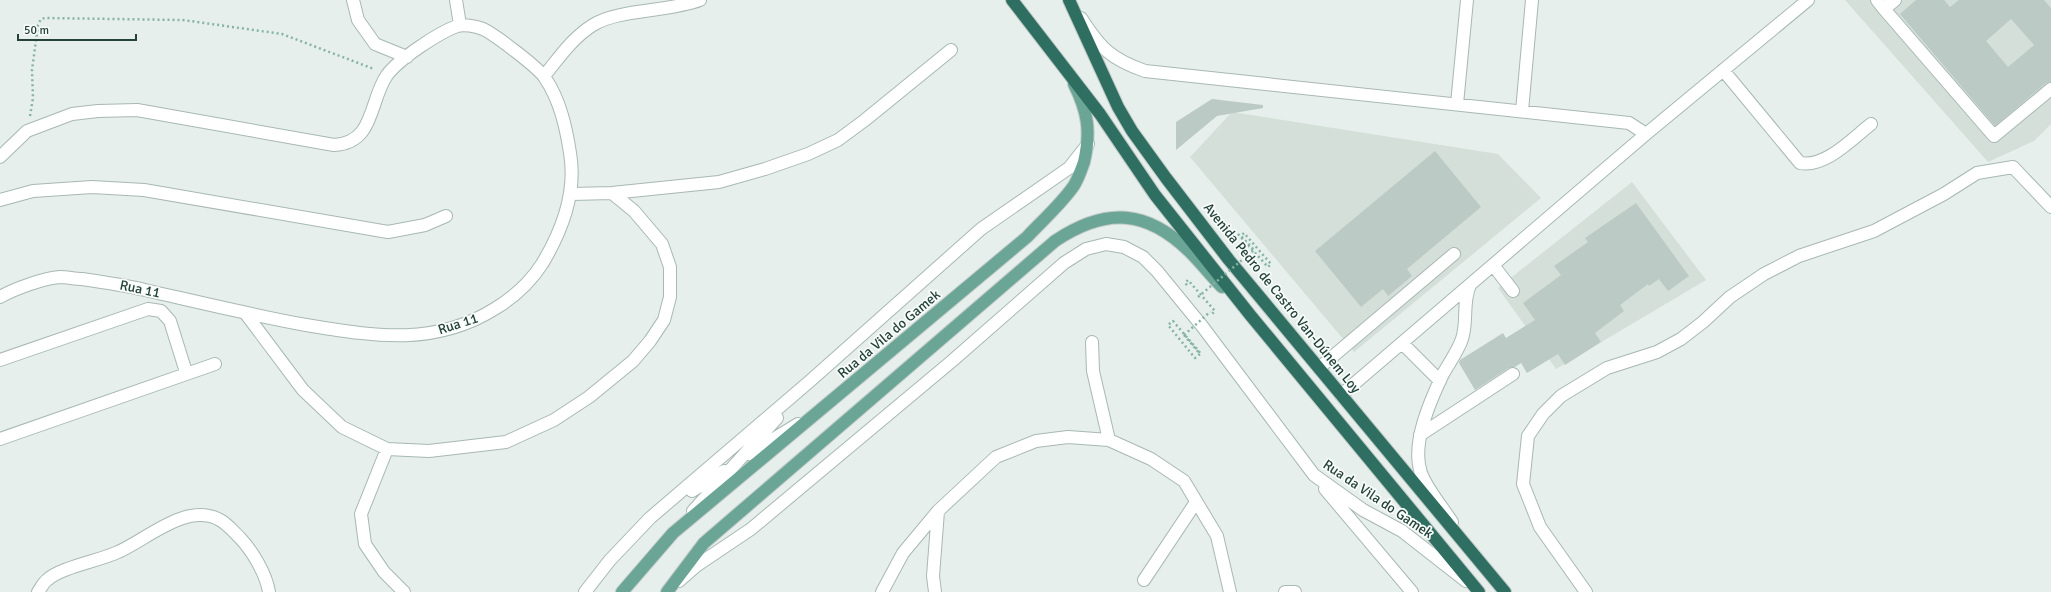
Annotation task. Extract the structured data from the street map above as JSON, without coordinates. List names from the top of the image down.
{
  "streets": {
    "highway": ["Avenida Pedro de Castro Van-Dúnem Loy"],
    "main road": ["Rua da Vila do Gamek"],
    "street": ["Rua 11"]
  },
  "scale_bar": "50 m"
}
